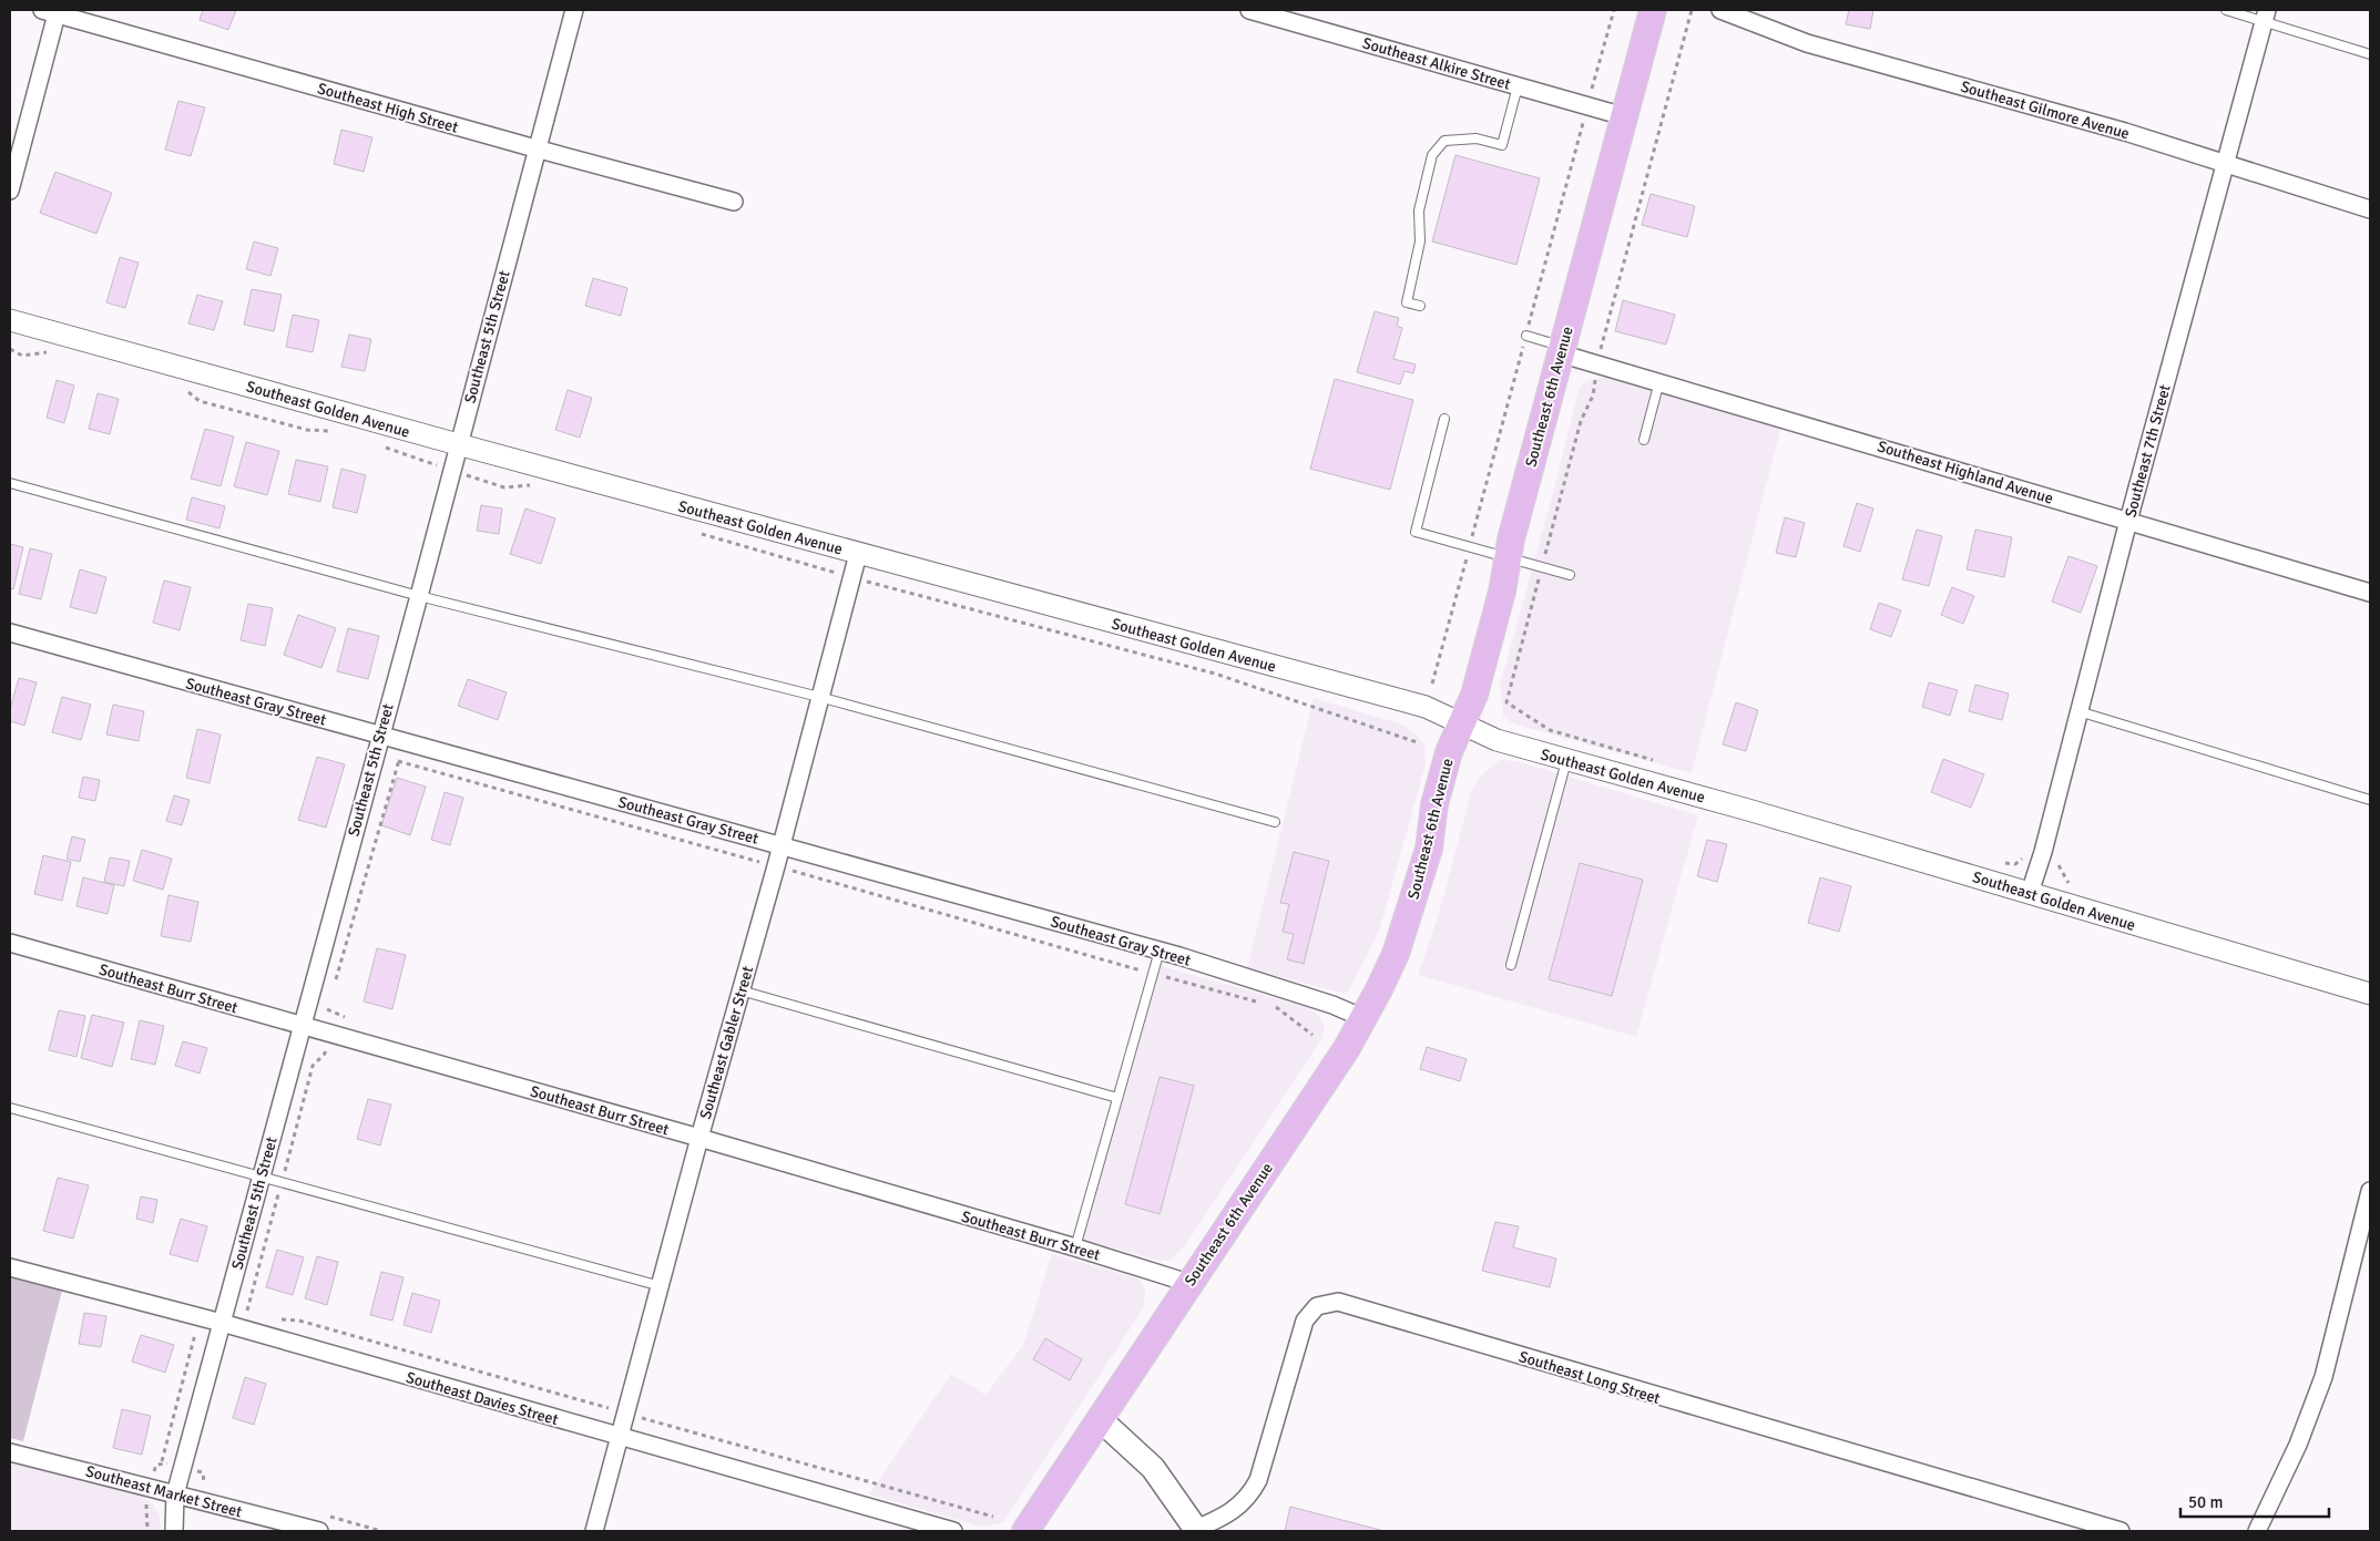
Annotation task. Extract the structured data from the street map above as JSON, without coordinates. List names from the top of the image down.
{
  "streets": {
    "main road": ["Southeast 6th Avenue"],
    "street": [
      "Southeast Alkire Street",
      "Southeast High Street",
      "Southeast Gilmore Avenue",
      "Southeast 5th Street",
      "Southeast Golden Avenue",
      "Southeast 7th Street",
      "Southeast Highland Avenue",
      "Southeast Gray Street",
      "Southeast Burr Street",
      "Southeast Gabler Street",
      "Southeast Long Street",
      "Southeast Davies Street",
      "Southeast Market Street"
    ]
  },
  "crossings": [
    ["Southeast Alkire Street", "Southeast 6th Avenue"],
    ["Southeast High Street", "Southeast 5th Street"],
    ["Southeast Gilmore Avenue", "Southeast 7th Street"],
    ["Southeast 5th Street", "Southeast Golden Avenue"],
    ["Southeast 5th Street", "Southeast Gray Street"],
    ["Southeast 5th Street", "Southeast Burr Street"],
    ["Southeast 5th Street", "Southeast Davies Street"],
    ["Southeast 5th Street", "Southeast Market Street"],
    ["Southeast 6th Avenue", "Southeast Golden Avenue"],
    ["Southeast 6th Avenue", "Southeast Highland Avenue"],
    ["Southeast 6th Avenue", "Southeast Gray Street"],
    ["Southeast 6th Avenue", "Southeast Burr Street"],
    ["Southeast Golden Avenue", "Southeast 7th Street"],
    ["Southeast Golden Avenue", "Southeast Gabler Street"],
    ["Southeast 7th Street", "Southeast Highland Avenue"],
    ["Southeast Gray Street", "Southeast Gabler Street"],
    ["Southeast Burr Street", "Southeast Gabler Street"],
    ["Southeast Gabler Street", "Southeast Davies Street"]
  ],
  "scale_bar": "50 m"
}
